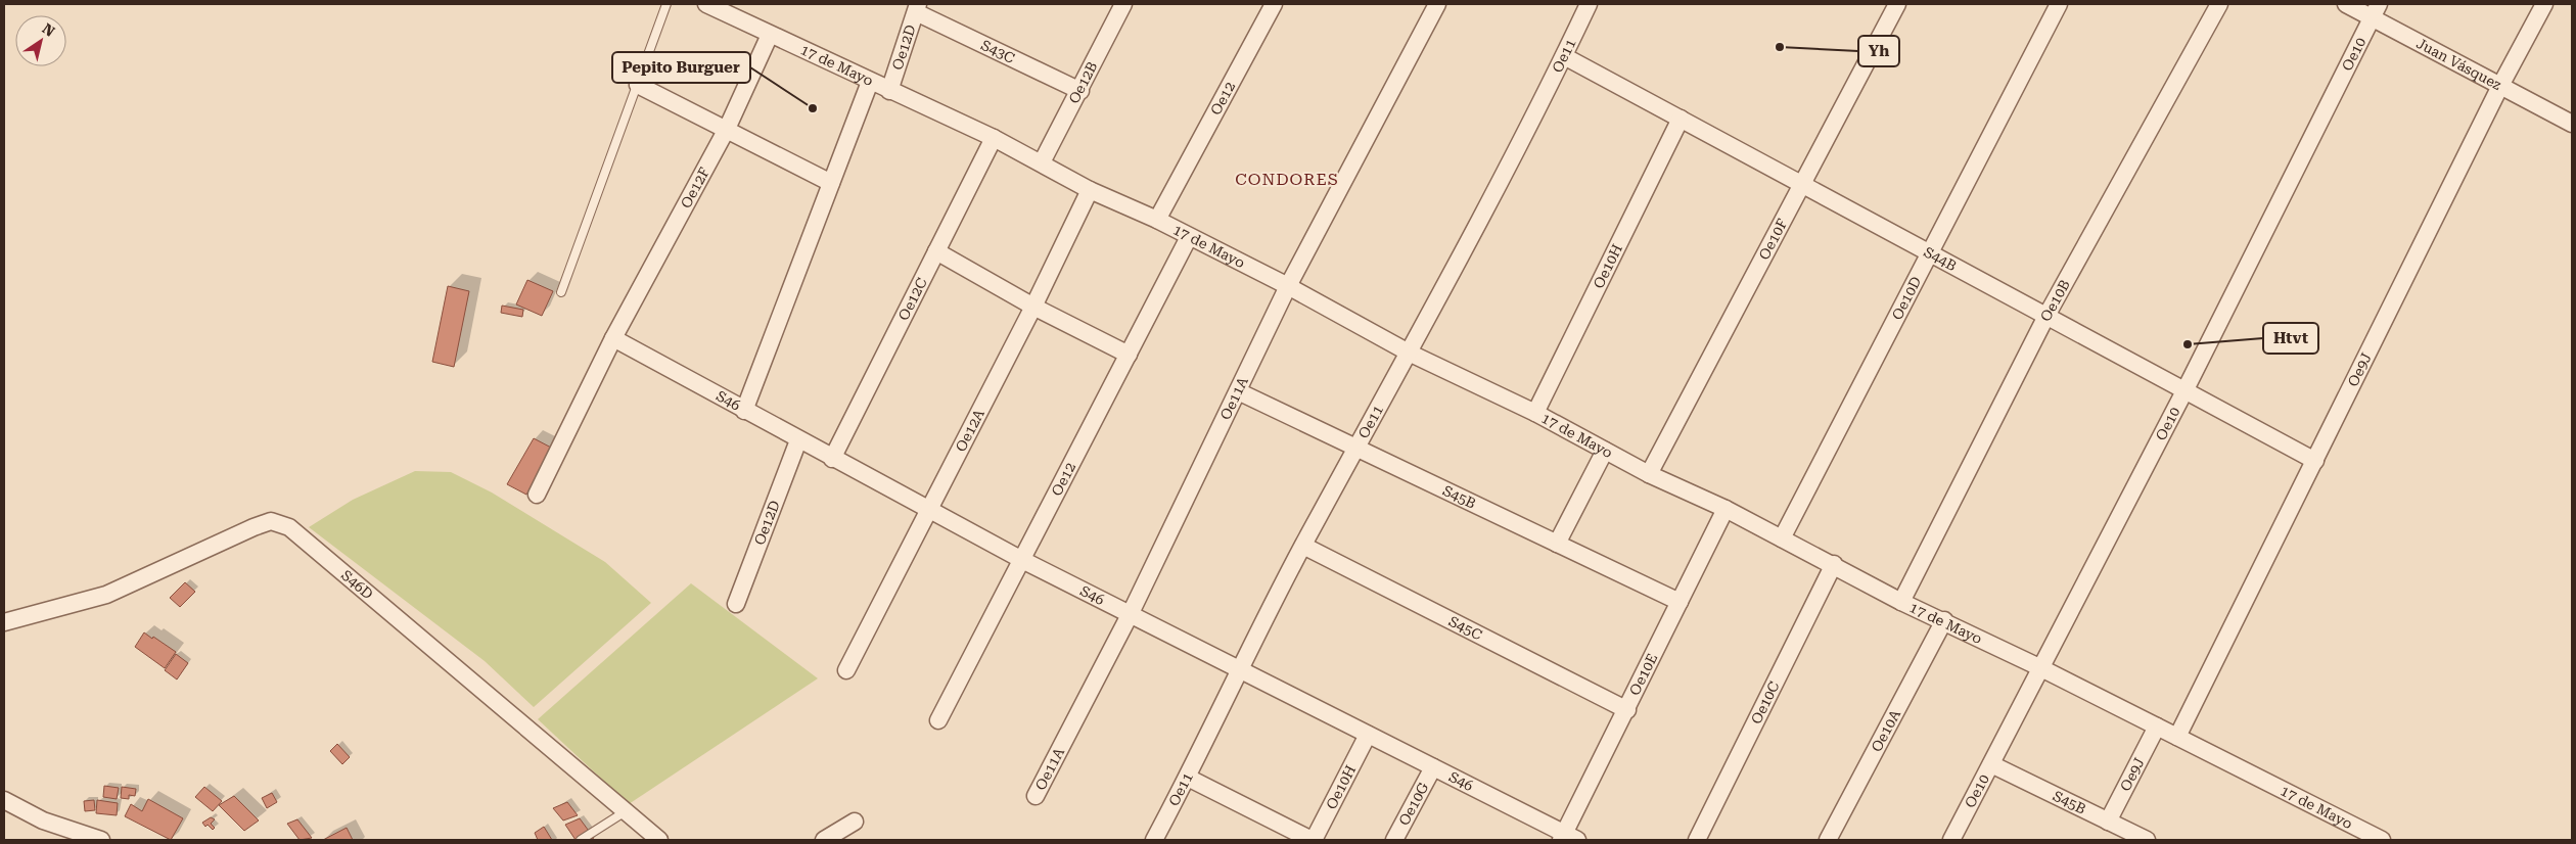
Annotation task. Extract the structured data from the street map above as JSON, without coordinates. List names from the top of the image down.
{
  "streets": {
    "street": [
      "Oe12D",
      "S43C",
      "Oe10",
      "Oe11",
      "Juan Vásquez",
      "17 de Mayo",
      "Oe12B",
      "Oe12",
      "Oe12F",
      "Oe10F",
      "S44B",
      "Oe10H",
      "Oe12C",
      "Oe10D",
      "Oe10B",
      "Oe9J",
      "Oe11A",
      "S46",
      "Oe12A",
      "S45B",
      "S46D",
      "S45C",
      "Oe10E",
      "Oe10C",
      "Oe10A",
      "Oe10G"
    ]
  },
  "crossings": [
    ["Oe12D", "S43C"],
    ["Oe12D", "17 de Mayo"],
    ["Oe12D", "S46"],
    ["S43C", "Oe12B"],
    ["Oe10", "Juan Vásquez"],
    ["Oe10", "17 de Mayo"],
    ["Oe10", "S44B"],
    ["Oe10", "S45B"],
    ["Oe11", "17 de Mayo"],
    ["Oe11", "S44B"],
    ["Oe11", "S46"],
    ["Oe11", "S45B"],
    ["Oe11", "S45C"],
    ["Juan Vásquez", "Oe9J"],
    ["17 de Mayo", "Oe12B"],
    ["17 de Mayo", "Oe12"],
    ["17 de Mayo", "Oe12F"],
    ["17 de Mayo", "Oe10F"],
    ["17 de Mayo", "Oe10H"],
    ["17 de Mayo", "Oe12C"],
    ["17 de Mayo", "Oe10D"],
    ["17 de Mayo", "Oe10B"],
    ["17 de Mayo", "Oe9J"],
    ["17 de Mayo", "Oe11A"],
    ["17 de Mayo", "Oe12A"],
    ["17 de Mayo", "Oe10E"],
    ["17 de Mayo", "Oe10C"],
    ["17 de Mayo", "Oe10A"],
    ["Oe12", "S46"],
    ["Oe12F", "S46"],
    ["Oe10F", "S44B"],
    ["S44B", "Oe10H"],
    ["S44B", "Oe10D"],
    ["S44B", "Oe10B"],
    ["S44B", "Oe9J"],
    ["Oe10H", "S46"],
    ["Oe12C", "S46"],
    ["Oe9J", "S45B"],
    ["Oe11A", "S46"],
    ["Oe11A", "S45B"],
    ["S46", "Oe12A"],
    ["S46", "Oe10E"],
    ["S46", "Oe10G"],
    ["S45B", "Oe10E"],
    ["S45C", "Oe10E"]
  ],
  "districts": ["CONDORES"],
  "places": ["Yh", "Pepito Burguer", "Htvt"],
  "north": "top right"
}
